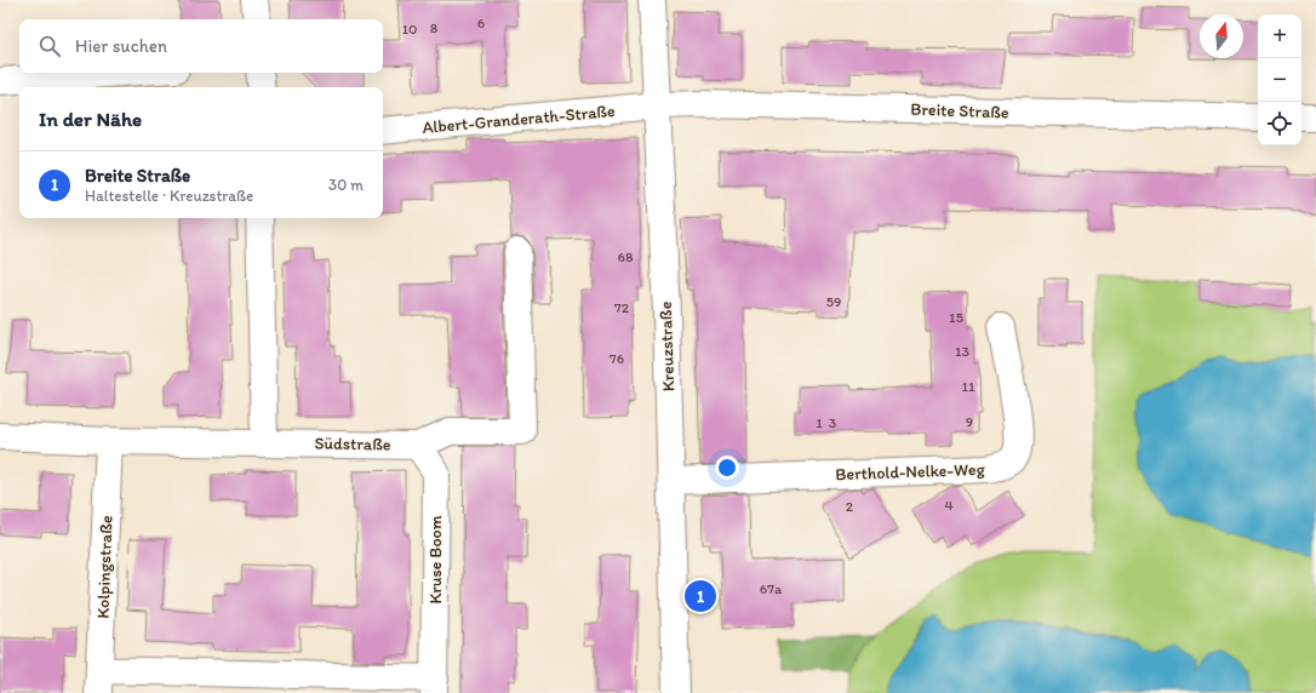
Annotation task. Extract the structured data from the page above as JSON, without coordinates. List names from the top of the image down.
{
  "streets": {
    "street": [
      "Breite Straße",
      "Albert-Granderath-Straße",
      "Kreuzstraße",
      "Südstraße",
      "Berthold-Nelke-Weg",
      "Kruse Boom",
      "Kolpingstraße"
    ]
  },
  "crossings": [
    ["Breite Straße", "Albert-Granderath-Straße"],
    ["Breite Straße", "Kreuzstraße"],
    ["Albert-Granderath-Straße", "Kreuzstraße"],
    ["Kreuzstraße", "Berthold-Nelke-Weg"],
    ["Südstraße", "Kruse Boom"],
    ["Südstraße", "Kolpingstraße"],
    ["Kruse Boom", "Kolpingstraße"]
  ],
  "house_numbers": [
    "6",
    "8",
    "10",
    "68",
    "59",
    "72",
    "15",
    "13",
    "76",
    "11",
    "9",
    "1",
    "3",
    "4",
    "2",
    "67a"
  ],
  "north": "top",
  "page": {
    "map_buttons": ["+", "−"],
    "search": "Hier suchen",
    "heading": "In der Nähe",
    "list": [
      {
        "mark": "1",
        "name": "Breite Straße",
        "note": "Haltestelle · Kreuzstraße",
        "value": "30 m"
      }
    ],
    "pins": "1"
  }
}
